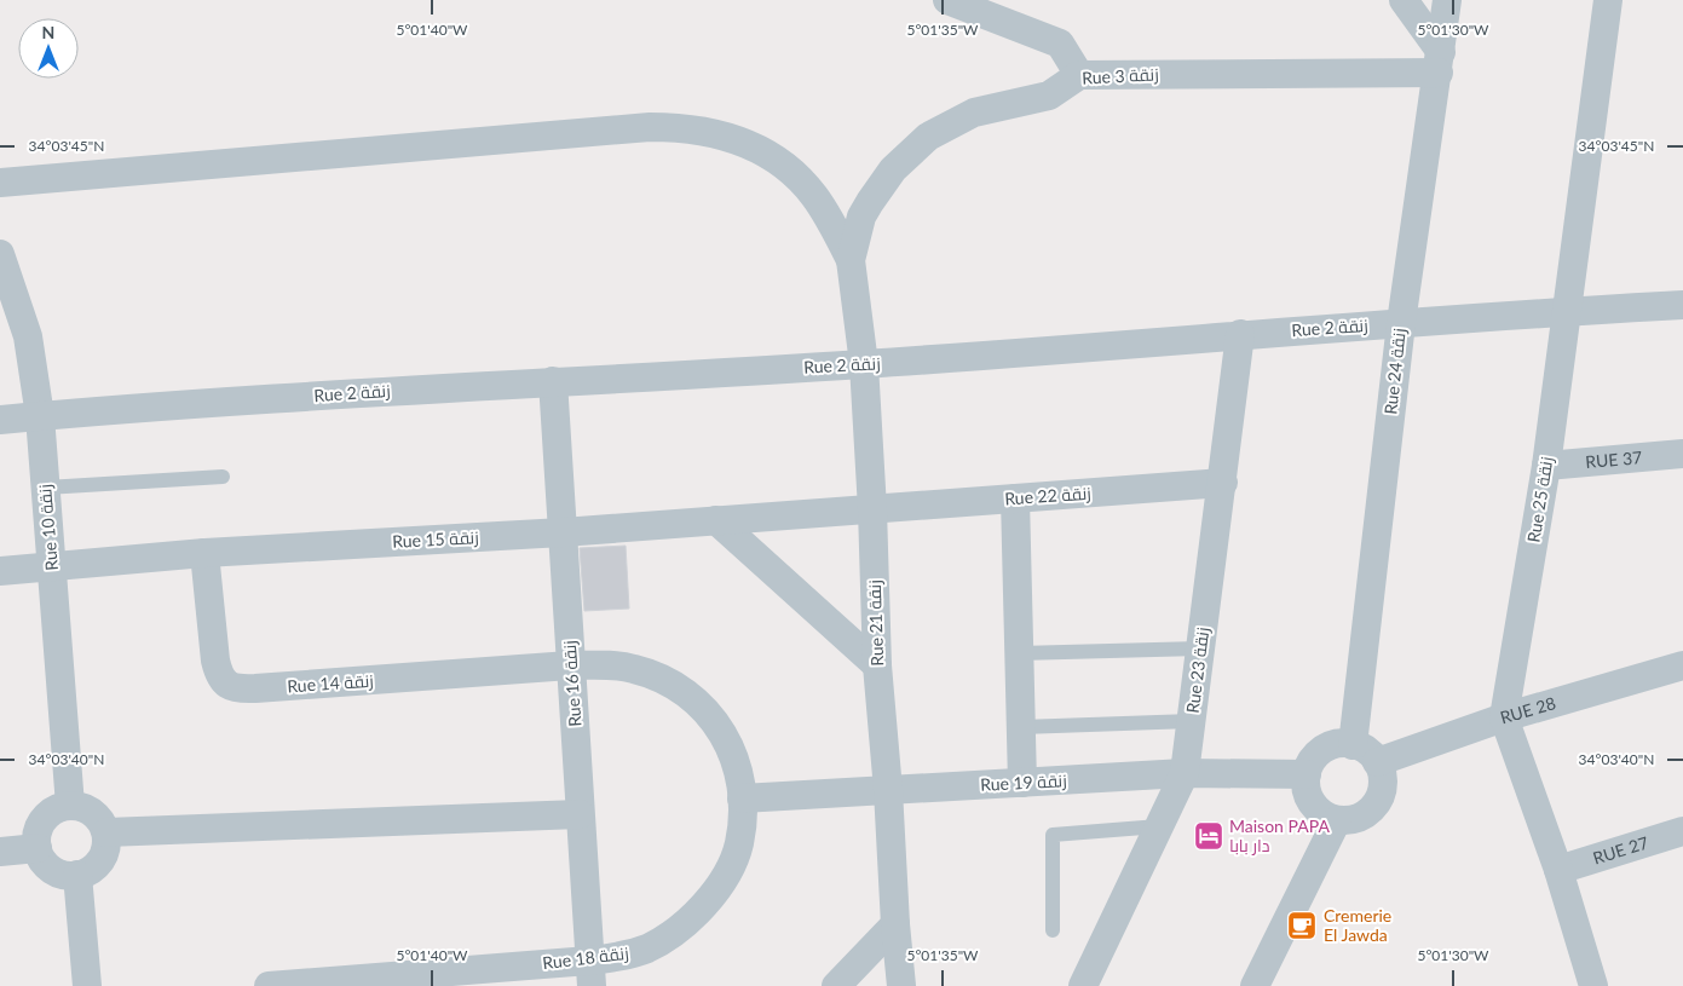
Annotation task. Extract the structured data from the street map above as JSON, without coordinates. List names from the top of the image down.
{
  "streets": {
    "street": [
      "Rue 3 زنقة",
      "Rue 2 زنقة",
      "Rue 24 زنقة",
      "RUE 37",
      "Rue 22 زنقة",
      "Rue 25 زنقة",
      "Rue 10 زنقة",
      "Rue 15 زنقة",
      "Rue 21 زنقة",
      "Rue 23 زنقة",
      "Rue 14 زنقة",
      "Rue 16 زنقة",
      "RUE 28",
      "Rue 19 زنقة",
      "RUE 27",
      "Rue 18 زنقة"
    ]
  },
  "crossings": [
    ["Rue 3 زنقة", "Rue 24 زنقة"],
    ["Rue 3 زنقة", "Rue 21 زنقة"],
    ["Rue 2 زنقة", "Rue 24 زنقة"],
    ["Rue 2 زنقة", "Rue 25 زنقة"],
    ["Rue 2 زنقة", "Rue 10 زنقة"],
    ["Rue 2 زنقة", "Rue 21 زنقة"],
    ["Rue 2 زنقة", "Rue 23 زنقة"],
    ["Rue 2 زنقة", "Rue 16 زنقة"],
    ["Rue 24 زنقة", "RUE 28"],
    ["Rue 24 زنقة", "Rue 19 زنقة"],
    ["RUE 37", "Rue 25 زنقة"],
    ["Rue 22 زنقة", "Rue 15 زنقة"],
    ["Rue 22 زنقة", "Rue 21 زنقة"],
    ["Rue 22 زنقة", "Rue 23 زنقة"],
    ["Rue 25 زنقة", "RUE 28"],
    ["Rue 25 زنقة", "RUE 27"],
    ["Rue 10 زنقة", "Rue 15 زنقة"],
    ["Rue 15 زنقة", "Rue 21 زنقة"],
    ["Rue 15 زنقة", "Rue 14 زنقة"],
    ["Rue 15 زنقة", "Rue 16 زنقة"],
    ["Rue 21 زنقة", "Rue 19 زنقة"],
    ["Rue 23 زنقة", "Rue 19 زنقة"],
    ["Rue 14 زنقة", "Rue 16 زنقة"],
    ["Rue 14 زنقة", "Rue 18 زنقة"],
    ["Rue 16 زنقة", "Rue 18 زنقة"],
    ["RUE 28", "Rue 19 زنقة"],
    ["Rue 19 زنقة", "Rue 18 زنقة"]
  ],
  "places": {
    "hotel": ["Maison PAPA دار بابا"],
    "cafe": ["Cremerie El Jawda"]
  },
  "north": "top",
  "coordinates": [
    "5°01'40\"W",
    "5°01'35\"W",
    "5°01'30\"W",
    "34°03'45\"N",
    "34°03'40\"N"
  ]
}
